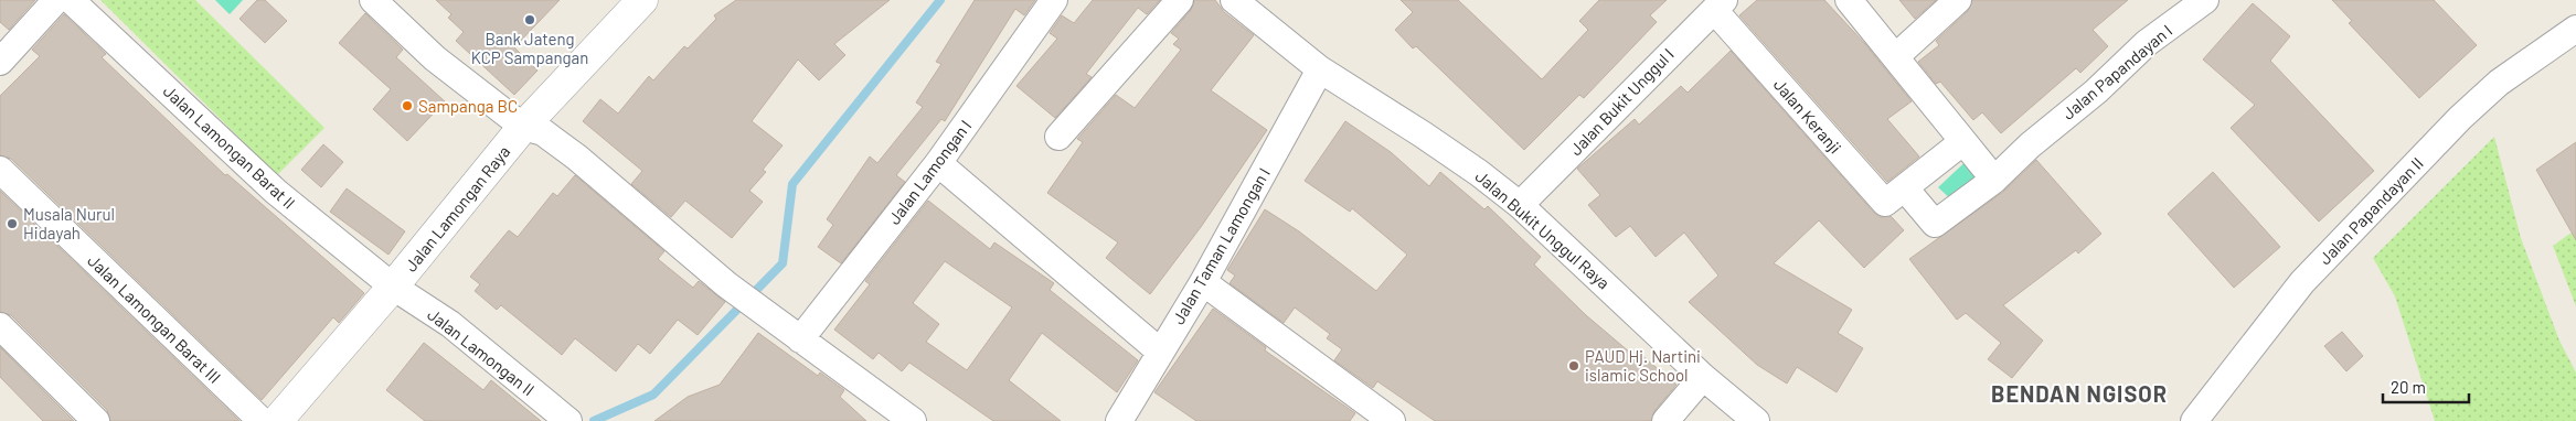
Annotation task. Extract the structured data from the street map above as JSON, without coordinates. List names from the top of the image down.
{
  "streets": {
    "street": [
      "Jalan Papandayan I",
      "Jalan Bukit Unggul I",
      "Jalan Keranji",
      "Jalan Lamongan Barat II",
      "Jalan Lamongan I",
      "Jalan Lamongan Raya",
      "Jalan Papandayan II",
      "Jalan Bukit Unggul Raya",
      "Jalan Taman Lamongan I",
      "Jalan Lamongan Barat III",
      "Jalan Lamongan II"
    ]
  },
  "crossings": [
    ["Jalan Bukit Unggul I", "Jalan Keranji"],
    ["Jalan Bukit Unggul I", "Jalan Bukit Unggul Raya"],
    ["Jalan Lamongan Barat II", "Jalan Lamongan Raya"],
    ["Jalan Lamongan Barat II", "Jalan Lamongan II"],
    ["Jalan Lamongan Raya", "Jalan Lamongan II"],
    ["Jalan Bukit Unggul Raya", "Jalan Taman Lamongan I"]
  ],
  "districts": ["BENDAN NGISOR"],
  "places": [
    "Bank Jateng KCP Sampangan",
    "Sampanga BC",
    "Musala Nurul Hidayah",
    "PAUD Hj. Nartini islamic School"
  ],
  "scale_bar": "20 m"
}
